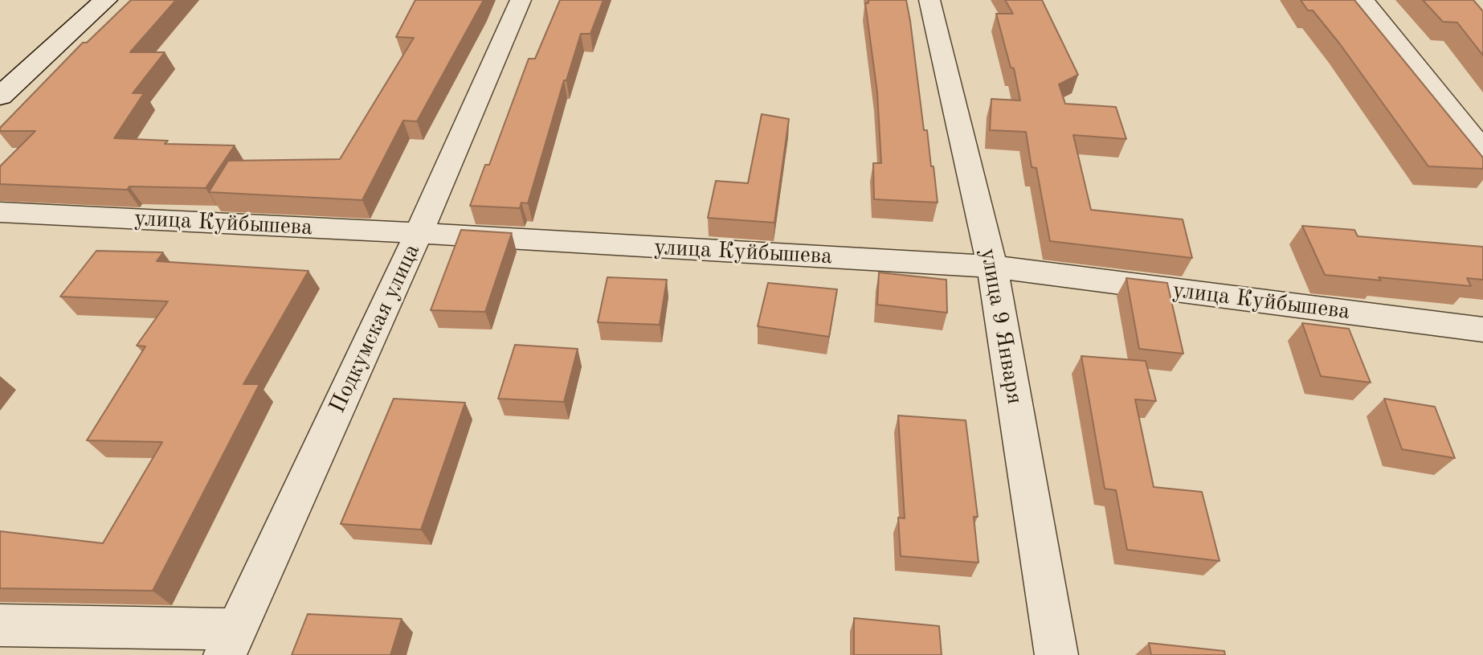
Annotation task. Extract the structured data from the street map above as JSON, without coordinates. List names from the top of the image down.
{
  "streets": {
    "street": ["улица Куйбышева", "улица 9 Января", "Подкумская улица"]
  },
  "crossings": [
    ["улица Куйбышева", "улица 9 Января"],
    ["улица Куйбышева", "Подкумская улица"]
  ]
}
